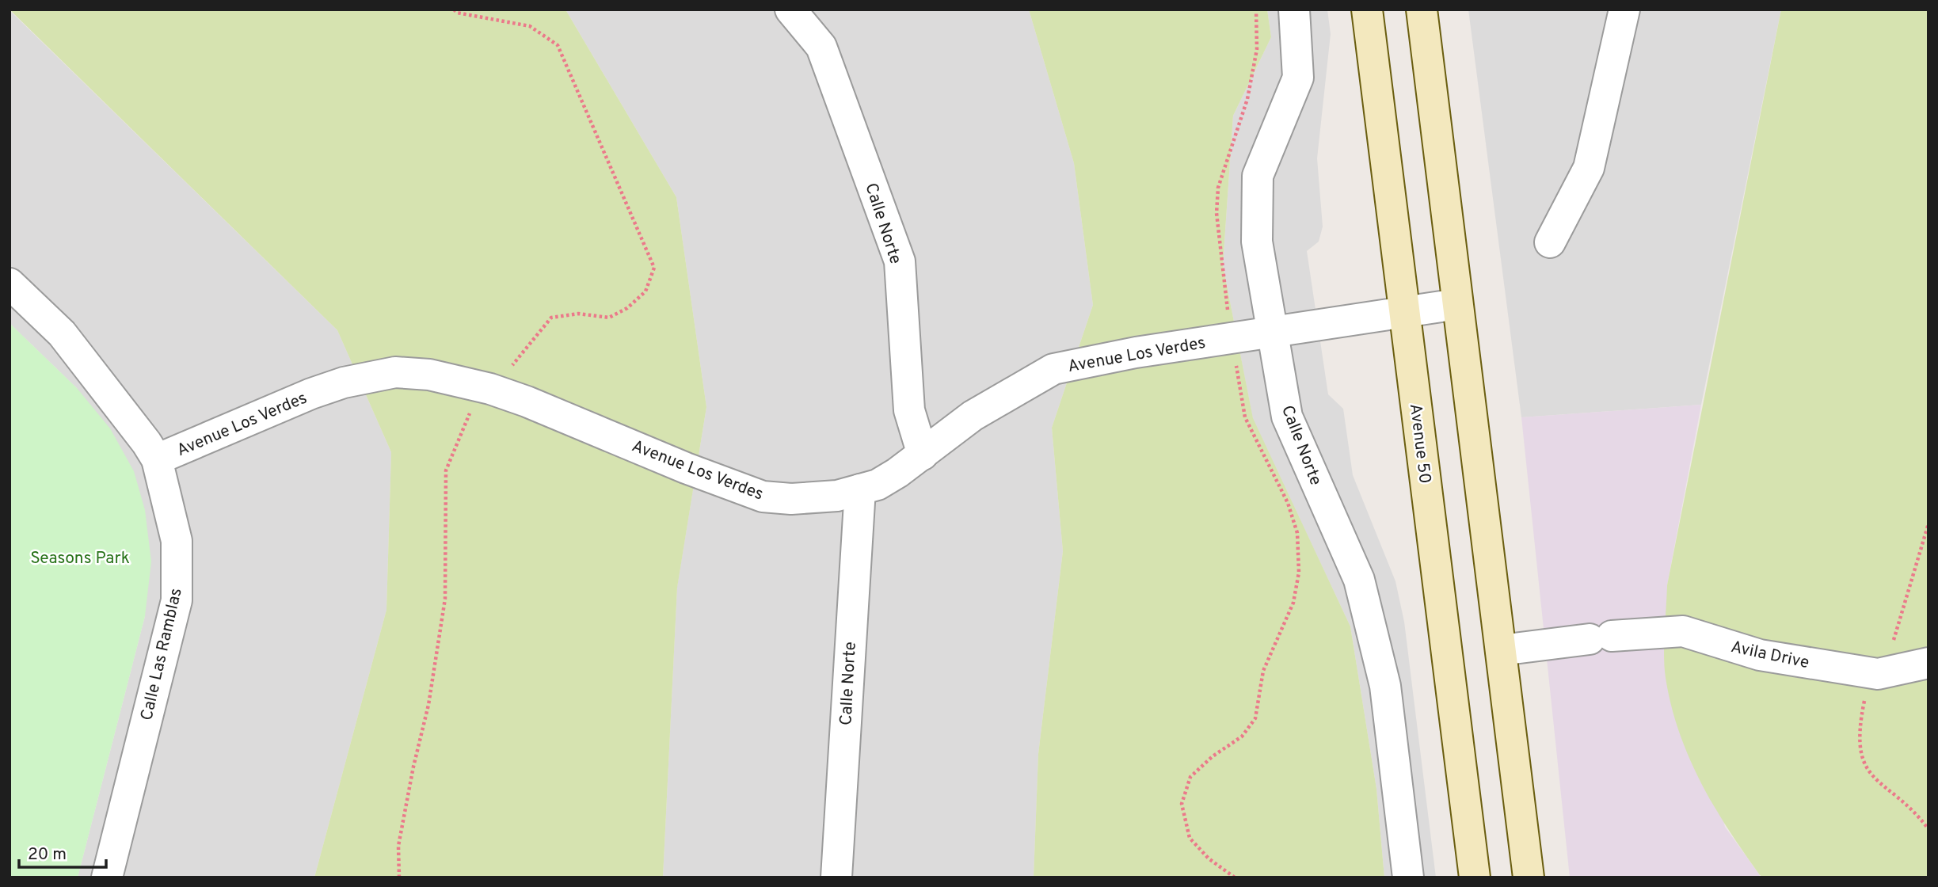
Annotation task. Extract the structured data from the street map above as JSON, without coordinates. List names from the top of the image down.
{
  "streets": {
    "main road": ["Avenue 50"],
    "street": [
      "Calle Norte",
      "Avenue Los Verdes",
      "Calle Las Ramblas",
      "Avila Drive"
    ]
  },
  "crossings": [
    ["Calle Norte", "Avenue Los Verdes"],
    ["Avenue Los Verdes", "Avenue 50"],
    ["Avenue Los Verdes", "Calle Las Ramblas"]
  ],
  "parks": ["Seasons Park"],
  "scale_bar": "20 m"
}
